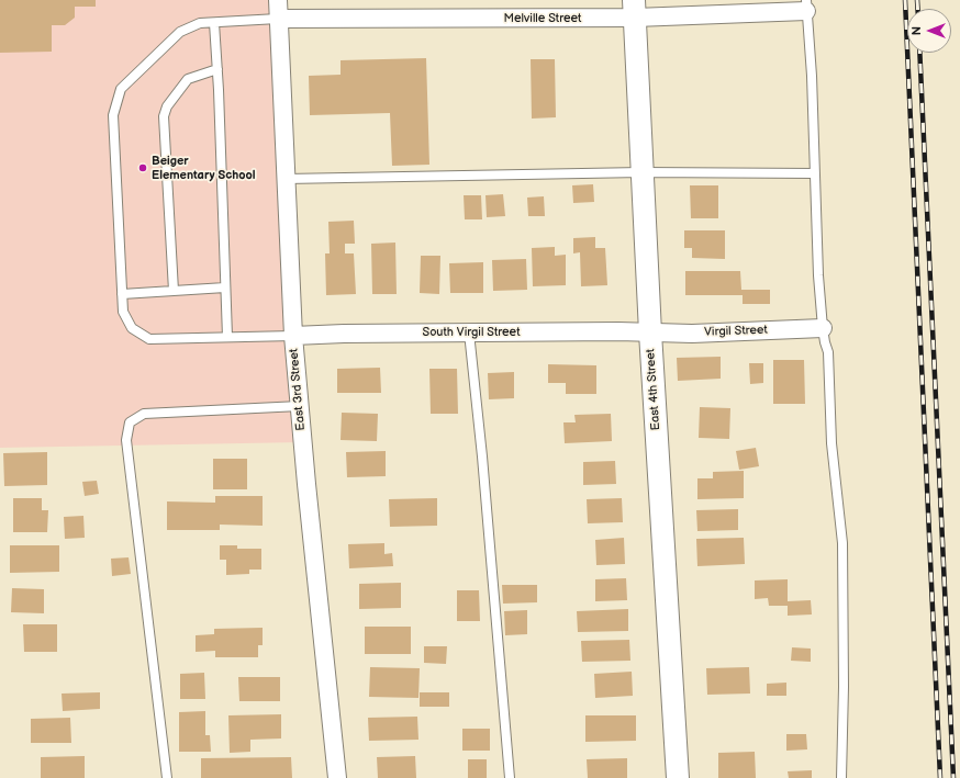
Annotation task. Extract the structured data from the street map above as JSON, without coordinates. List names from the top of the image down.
{
  "streets": {
    "street": [
      "Melville Street",
      "Virgil Street",
      "South Virgil Street",
      "East 3rd Street",
      "East 4th Street"
    ]
  },
  "crossings": [
    ["Melville Street", "East 3rd Street"],
    ["Melville Street", "East 4th Street"],
    ["Virgil Street", "South Virgil Street"],
    ["Virgil Street", "East 4th Street"],
    ["South Virgil Street", "East 3rd Street"],
    ["South Virgil Street", "East 4th Street"]
  ],
  "places": ["Beiger Elementary School"],
  "north": "left"
}
